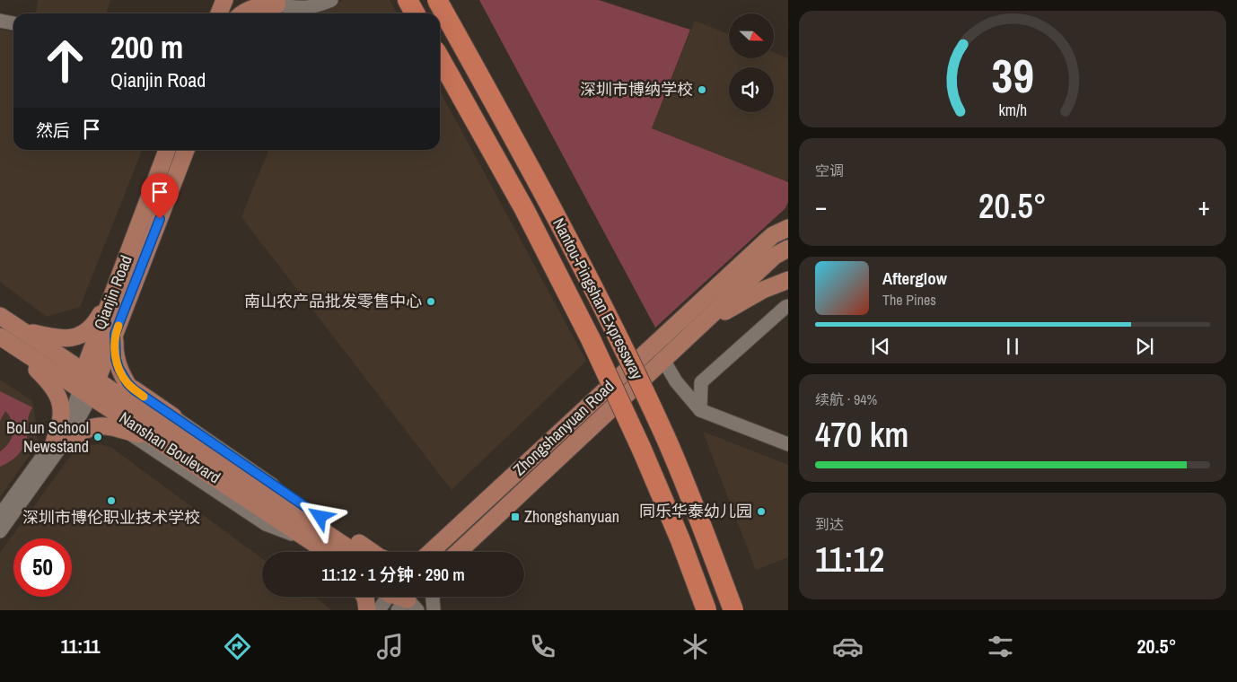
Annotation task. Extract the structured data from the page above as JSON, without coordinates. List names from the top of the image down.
{
  "streets": {
    "highway": ["Nantou-Pingshan Expressway"],
    "main road": ["Qianjin Road", "Zhongshanyuan Road", "Nanshan Boulevard"]
  },
  "crossings": [
    ["Qianjin Road", "Nanshan Boulevard"]
  ],
  "places": {
    "other": [
      "深圳市博纳学校",
      "南山农产品批发零售中心",
      "BoLun School Newsstand",
      "深圳市博伦职业技术学校",
      "同乐华泰幼儿园"
    ],
    "transit": ["Zhongshanyuan"]
  },
  "north": "right",
  "page": {
    "turn": ["200 m", "Qianjin Road"],
    "then": "然后",
    "tile": [
      "空调",
      ["续航 · 94%", "470 km"],
      ["到达", "11:12"]
    ],
    "heat": ["−", "20.5°", "+"],
    "song": ["Afterglow", "The Pines"],
    "limit": "50",
    "trip": "11:12 · 1 分钟 · 290 m",
    "tabs": ["11:11", "20.5°"],
    "gauge": ["39", "km/h"]
  }
}
